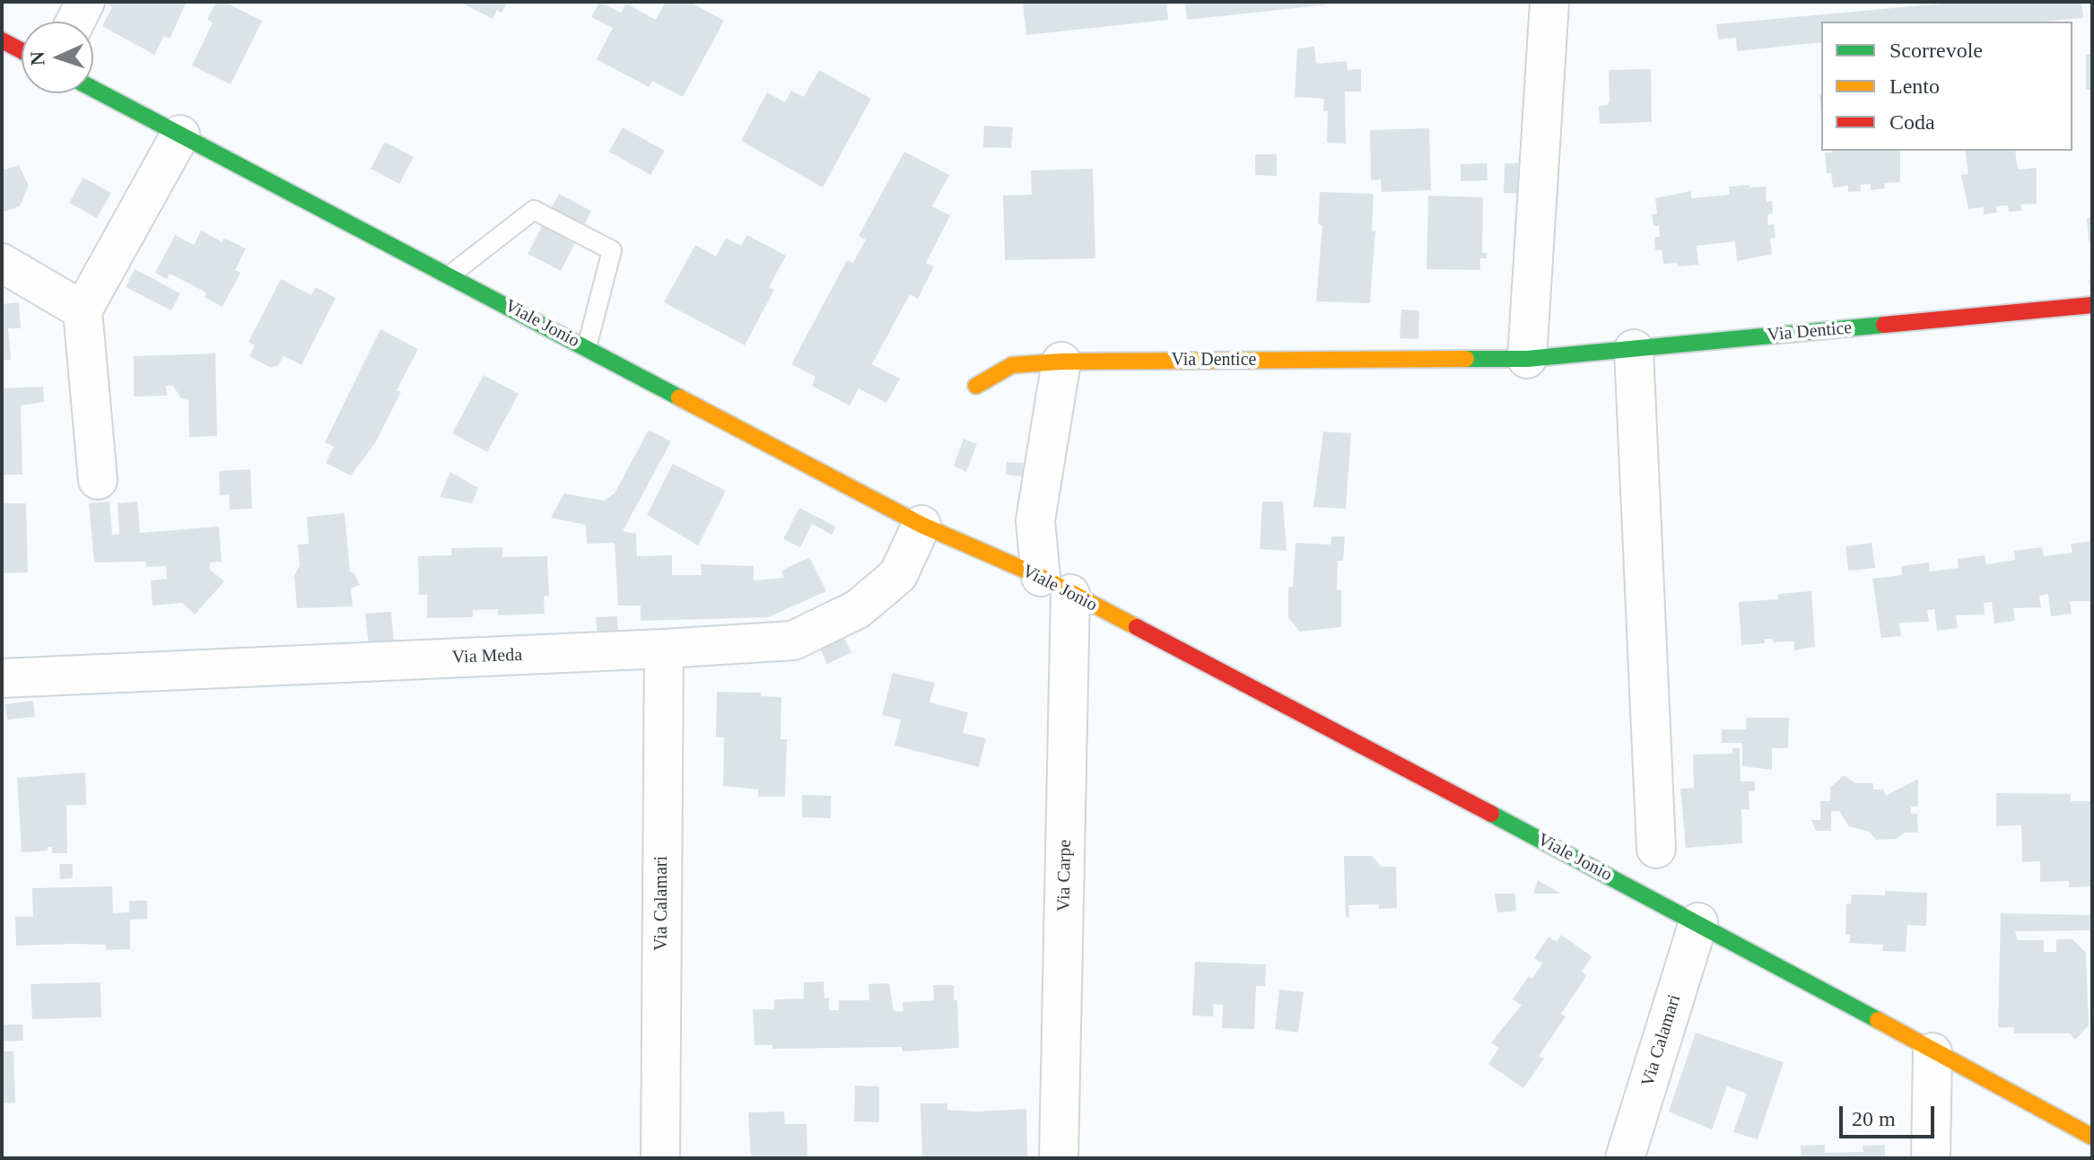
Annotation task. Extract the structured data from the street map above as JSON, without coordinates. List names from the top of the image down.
{
  "streets": {
    "street": [
      "Viale Jonio",
      "Via Dentice",
      "Via Meda",
      "Via Carpe",
      "Via Calamari"
    ]
  },
  "crossings": [
    ["Viale Jonio", "Via Meda"],
    ["Viale Jonio", "Via Carpe"],
    ["Viale Jonio", "Via Calamari"],
    ["Via Meda", "Via Calamari"]
  ],
  "legend": ["Scorrevole", "Lento", "Coda"],
  "scale_bar": "20 m",
  "north": "left"
}
